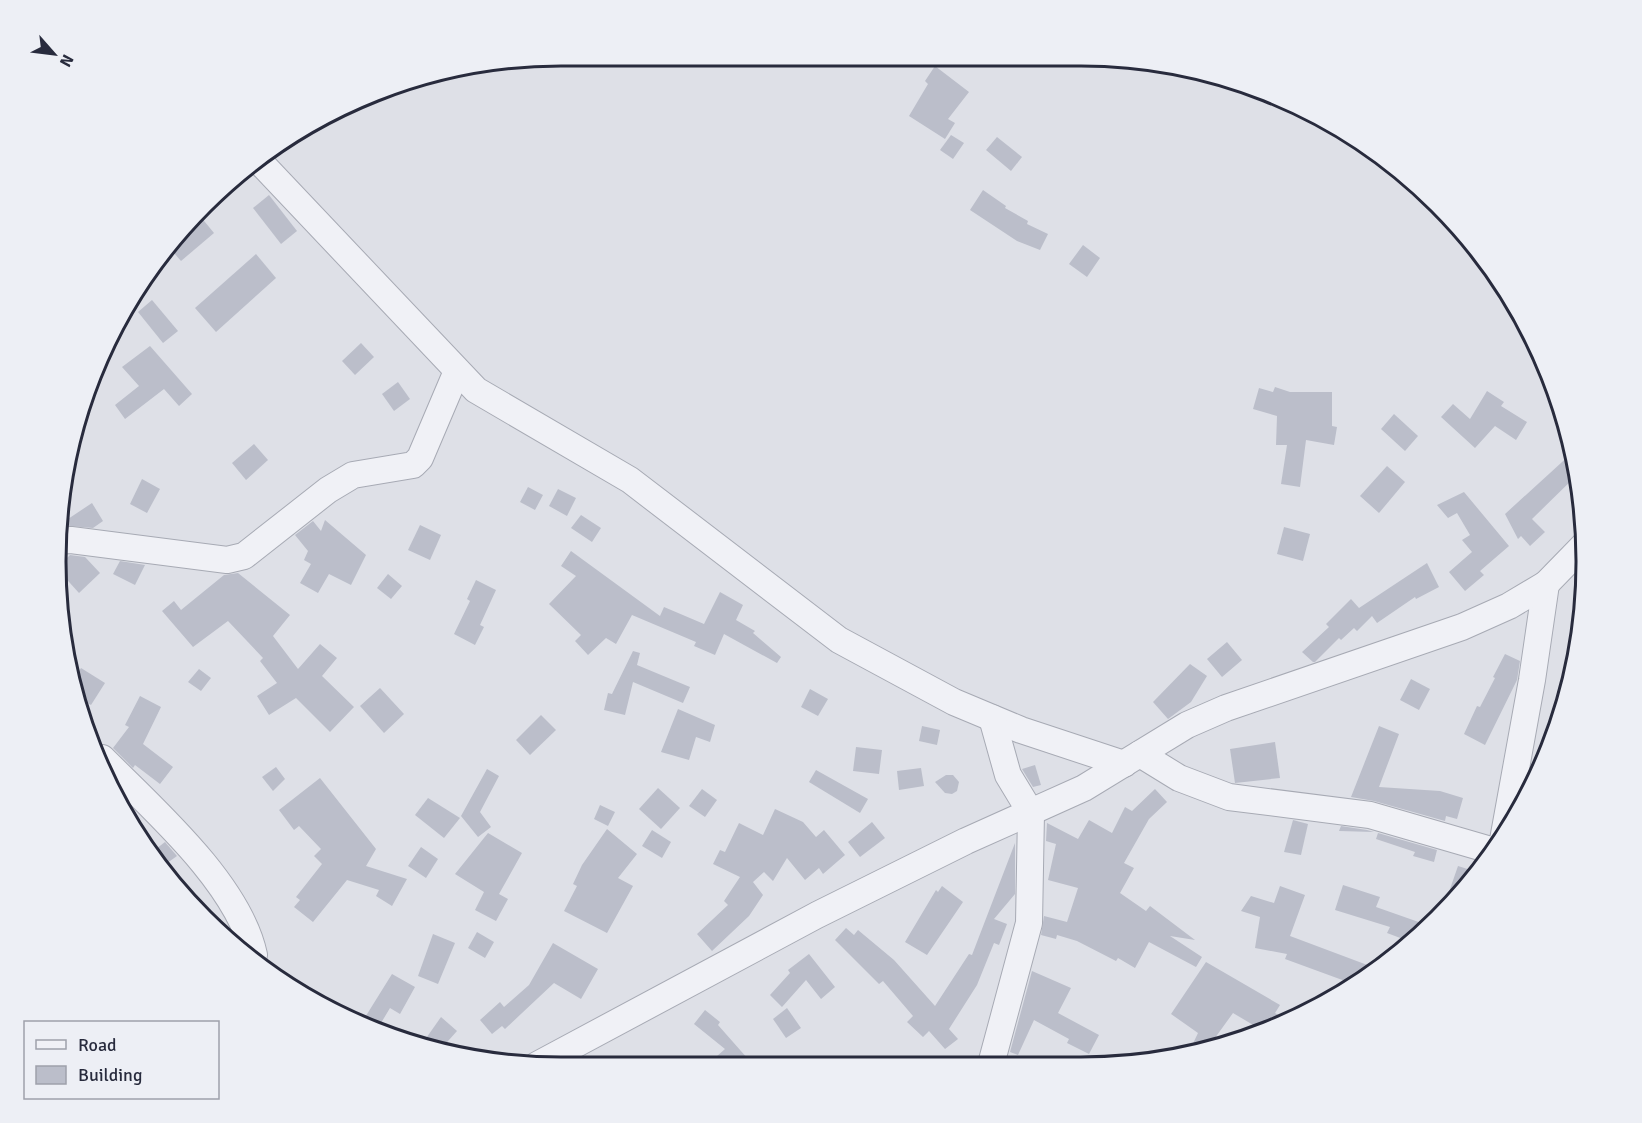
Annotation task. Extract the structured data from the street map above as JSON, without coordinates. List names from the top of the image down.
{
  "legend": ["Road", "Building"],
  "north": "bottom right"
}
